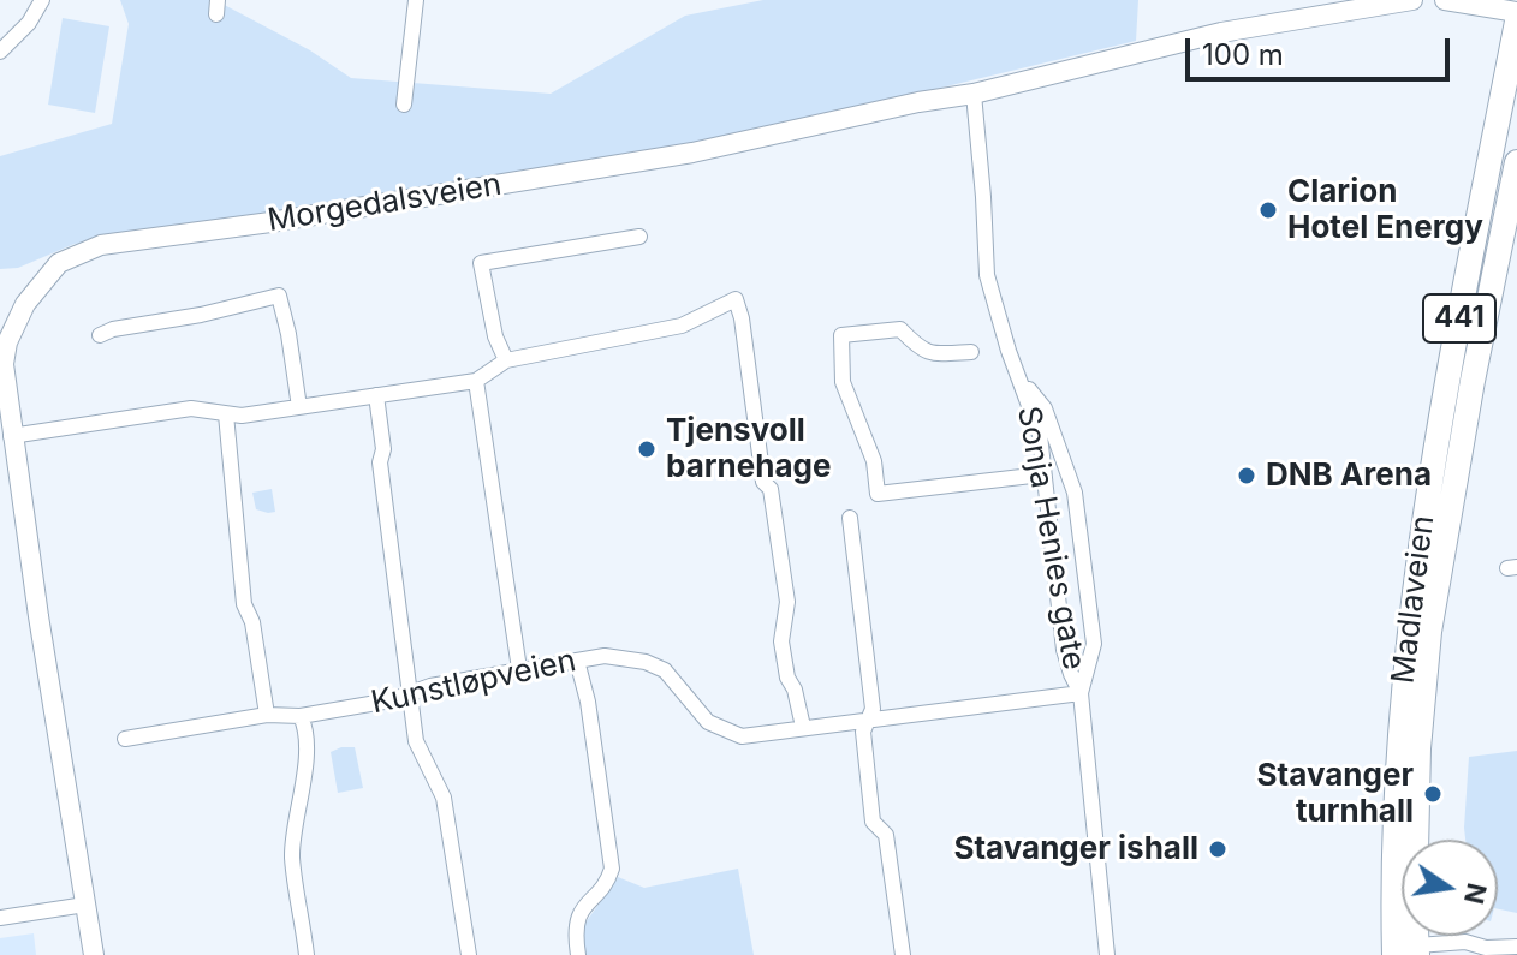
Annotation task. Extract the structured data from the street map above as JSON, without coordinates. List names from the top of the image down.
{
  "streets": {
    "main road": ["441", "Madlaveien"],
    "street": ["Morgedalsveien", "Sonja Henies gate", "Kunstløpveien"]
  },
  "crossings": [
    ["Morgedalsveien", "Sonja Henies gate"],
    ["Sonja Henies gate", "Kunstløpveien"]
  ],
  "places": [
    "Clarion Hotel Energy",
    "Tjensvoll barnehage",
    "DNB Arena",
    "Stavanger turnhall",
    "Stavanger ishall"
  ],
  "scale_bar": "100 m",
  "north": "right"
}
